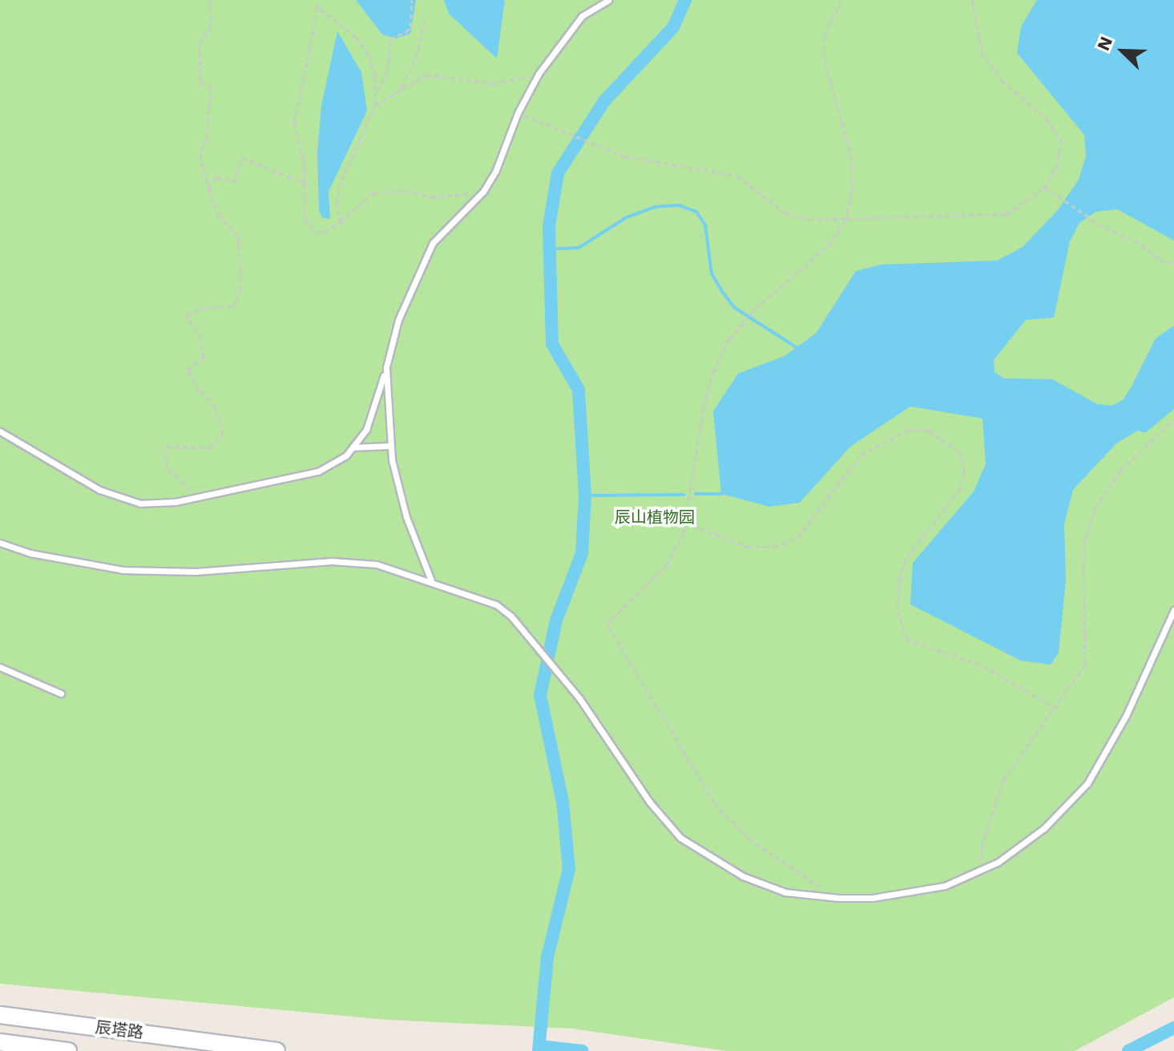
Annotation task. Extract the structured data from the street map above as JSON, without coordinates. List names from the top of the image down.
{
  "streets": {
    "main road": ["辰塔路"]
  },
  "parks": ["辰山植物园"],
  "north": "top left"
}
